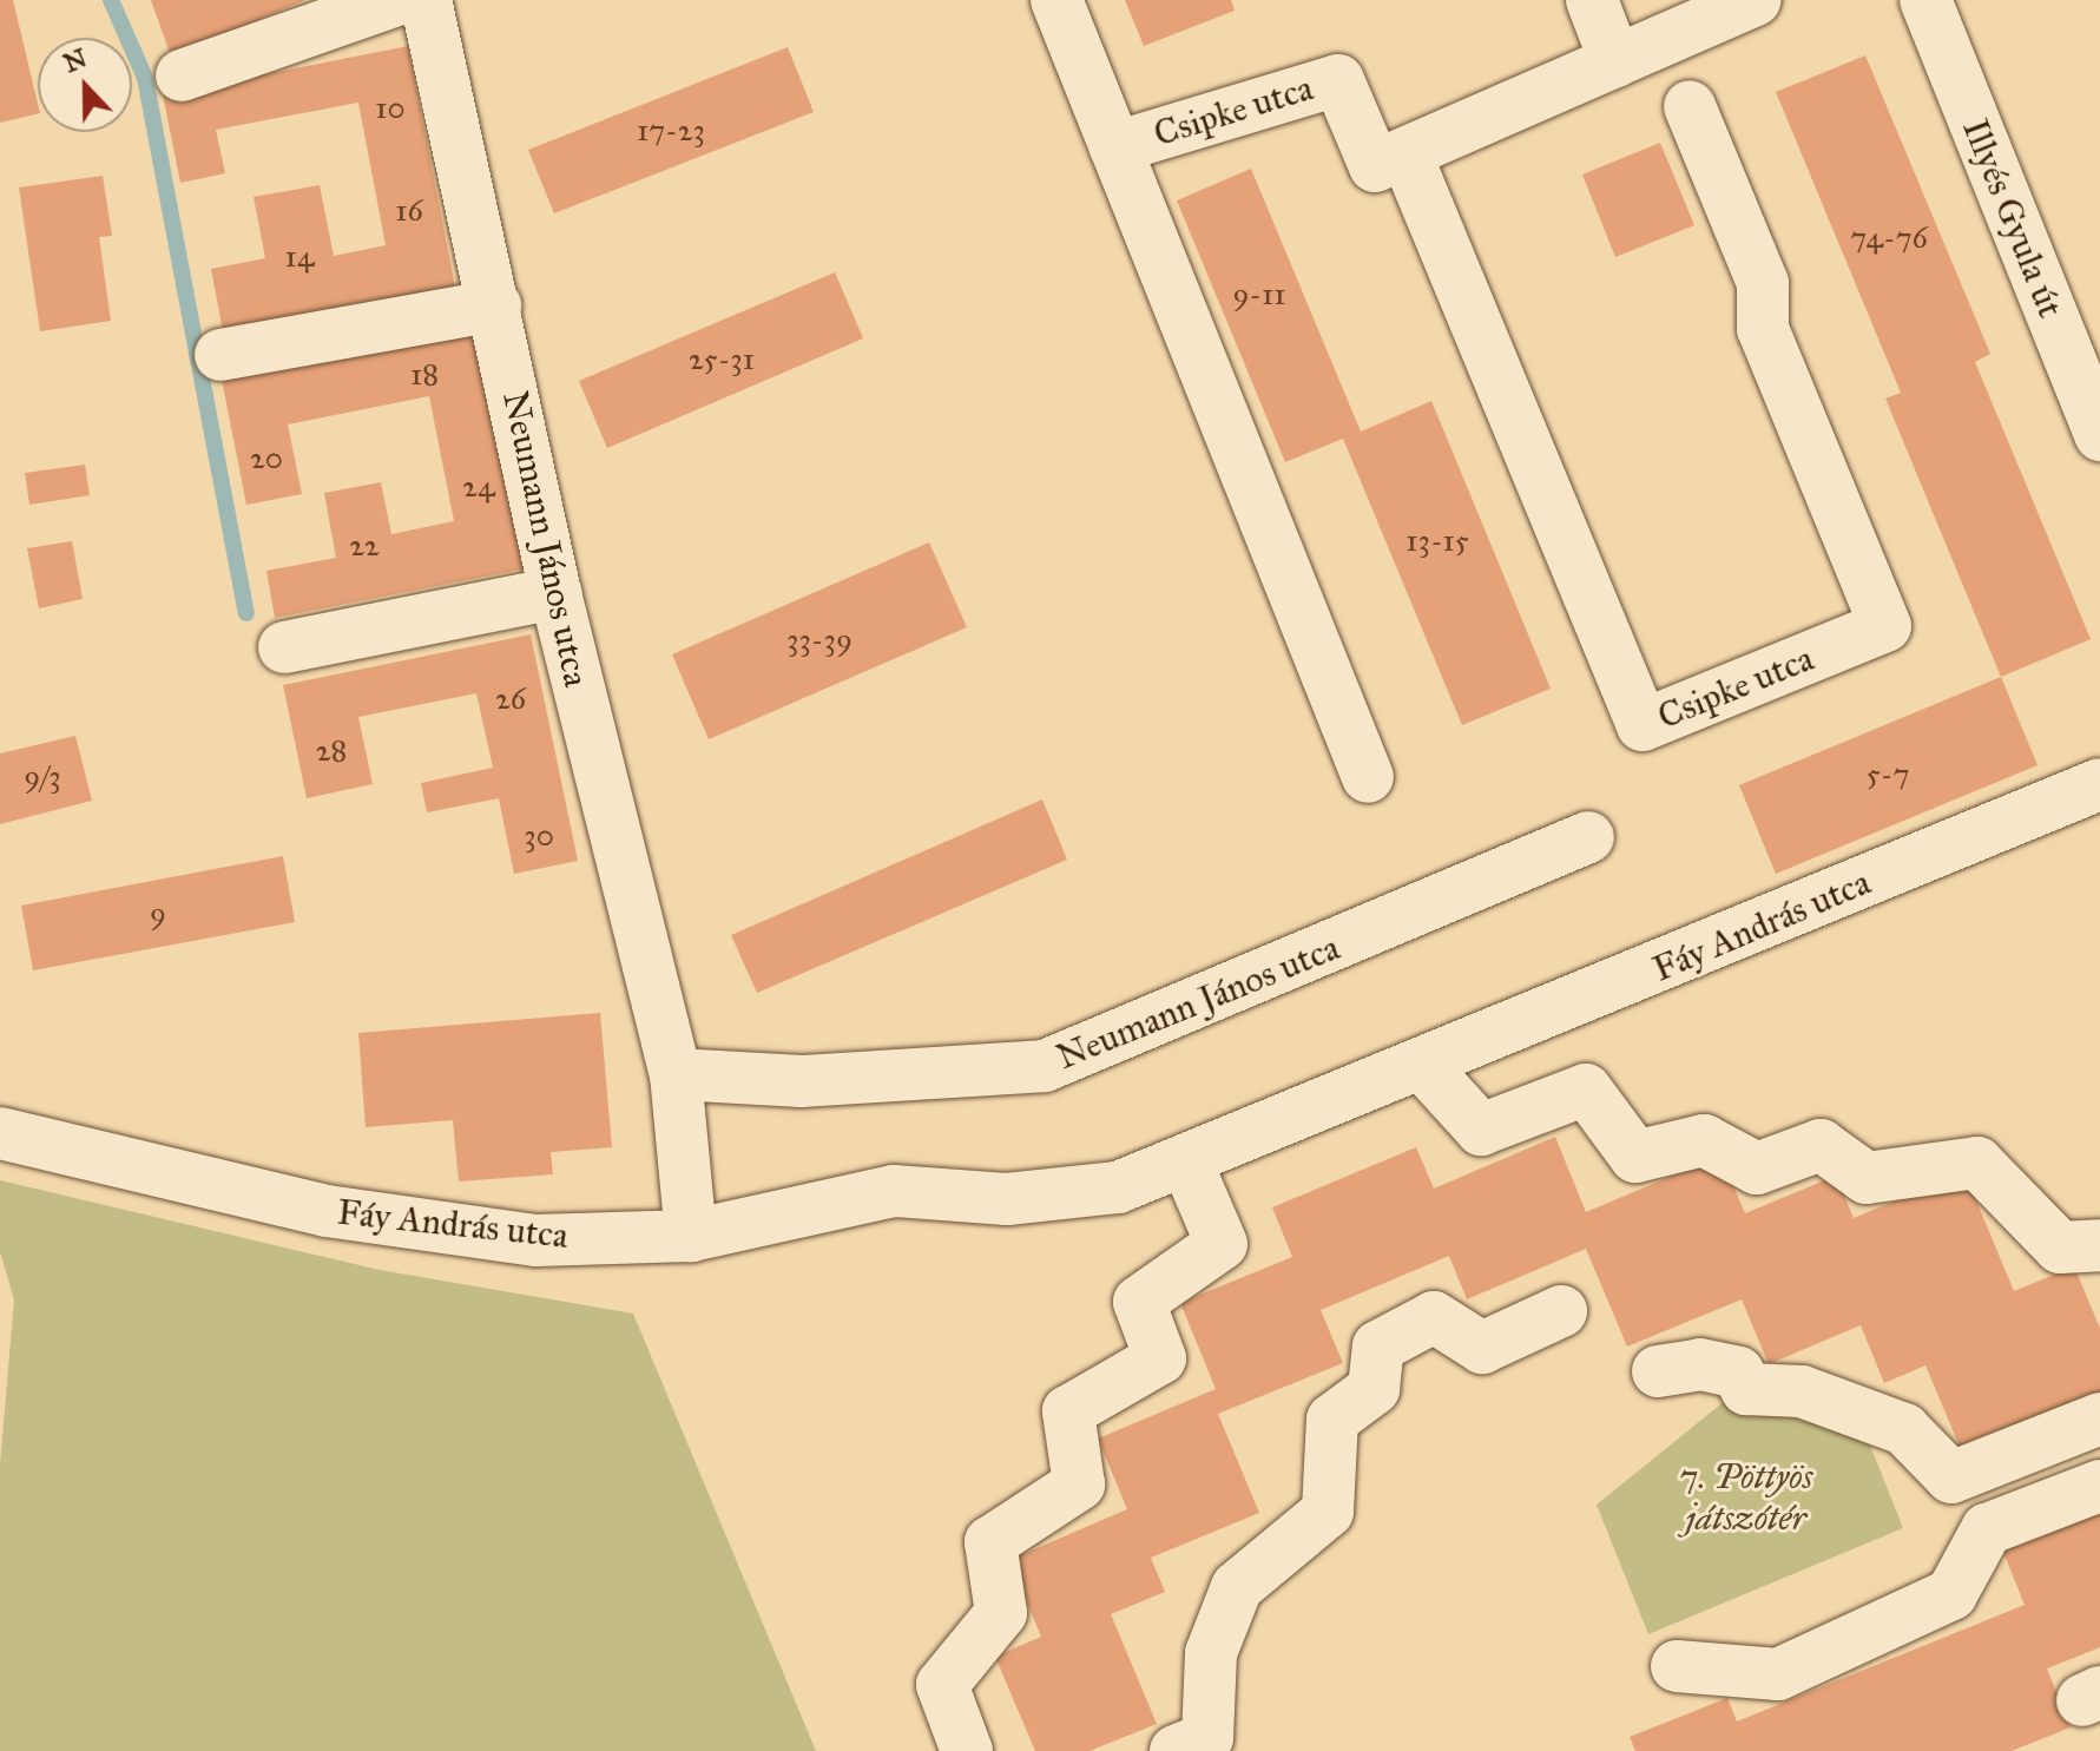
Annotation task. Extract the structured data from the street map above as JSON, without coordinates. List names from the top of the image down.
{
  "streets": {
    "street": [
      "Csipke utca",
      "Illyés Gyula út",
      "Neumann János utca",
      "Fáy András utca"
    ]
  },
  "crossings": [
    ["Neumann János utca", "Fáy András utca"]
  ],
  "parks": ["7. Pöttyös játszótér"],
  "house_numbers": [
    "10",
    "17-23",
    "16",
    "74-76",
    "14",
    "9-11",
    "25-31",
    "18",
    "20",
    "24",
    "13-15",
    "22",
    "33-39",
    "26",
    "28",
    "5-7",
    "9/3",
    "30",
    "9"
  ],
  "north": "top"
}
